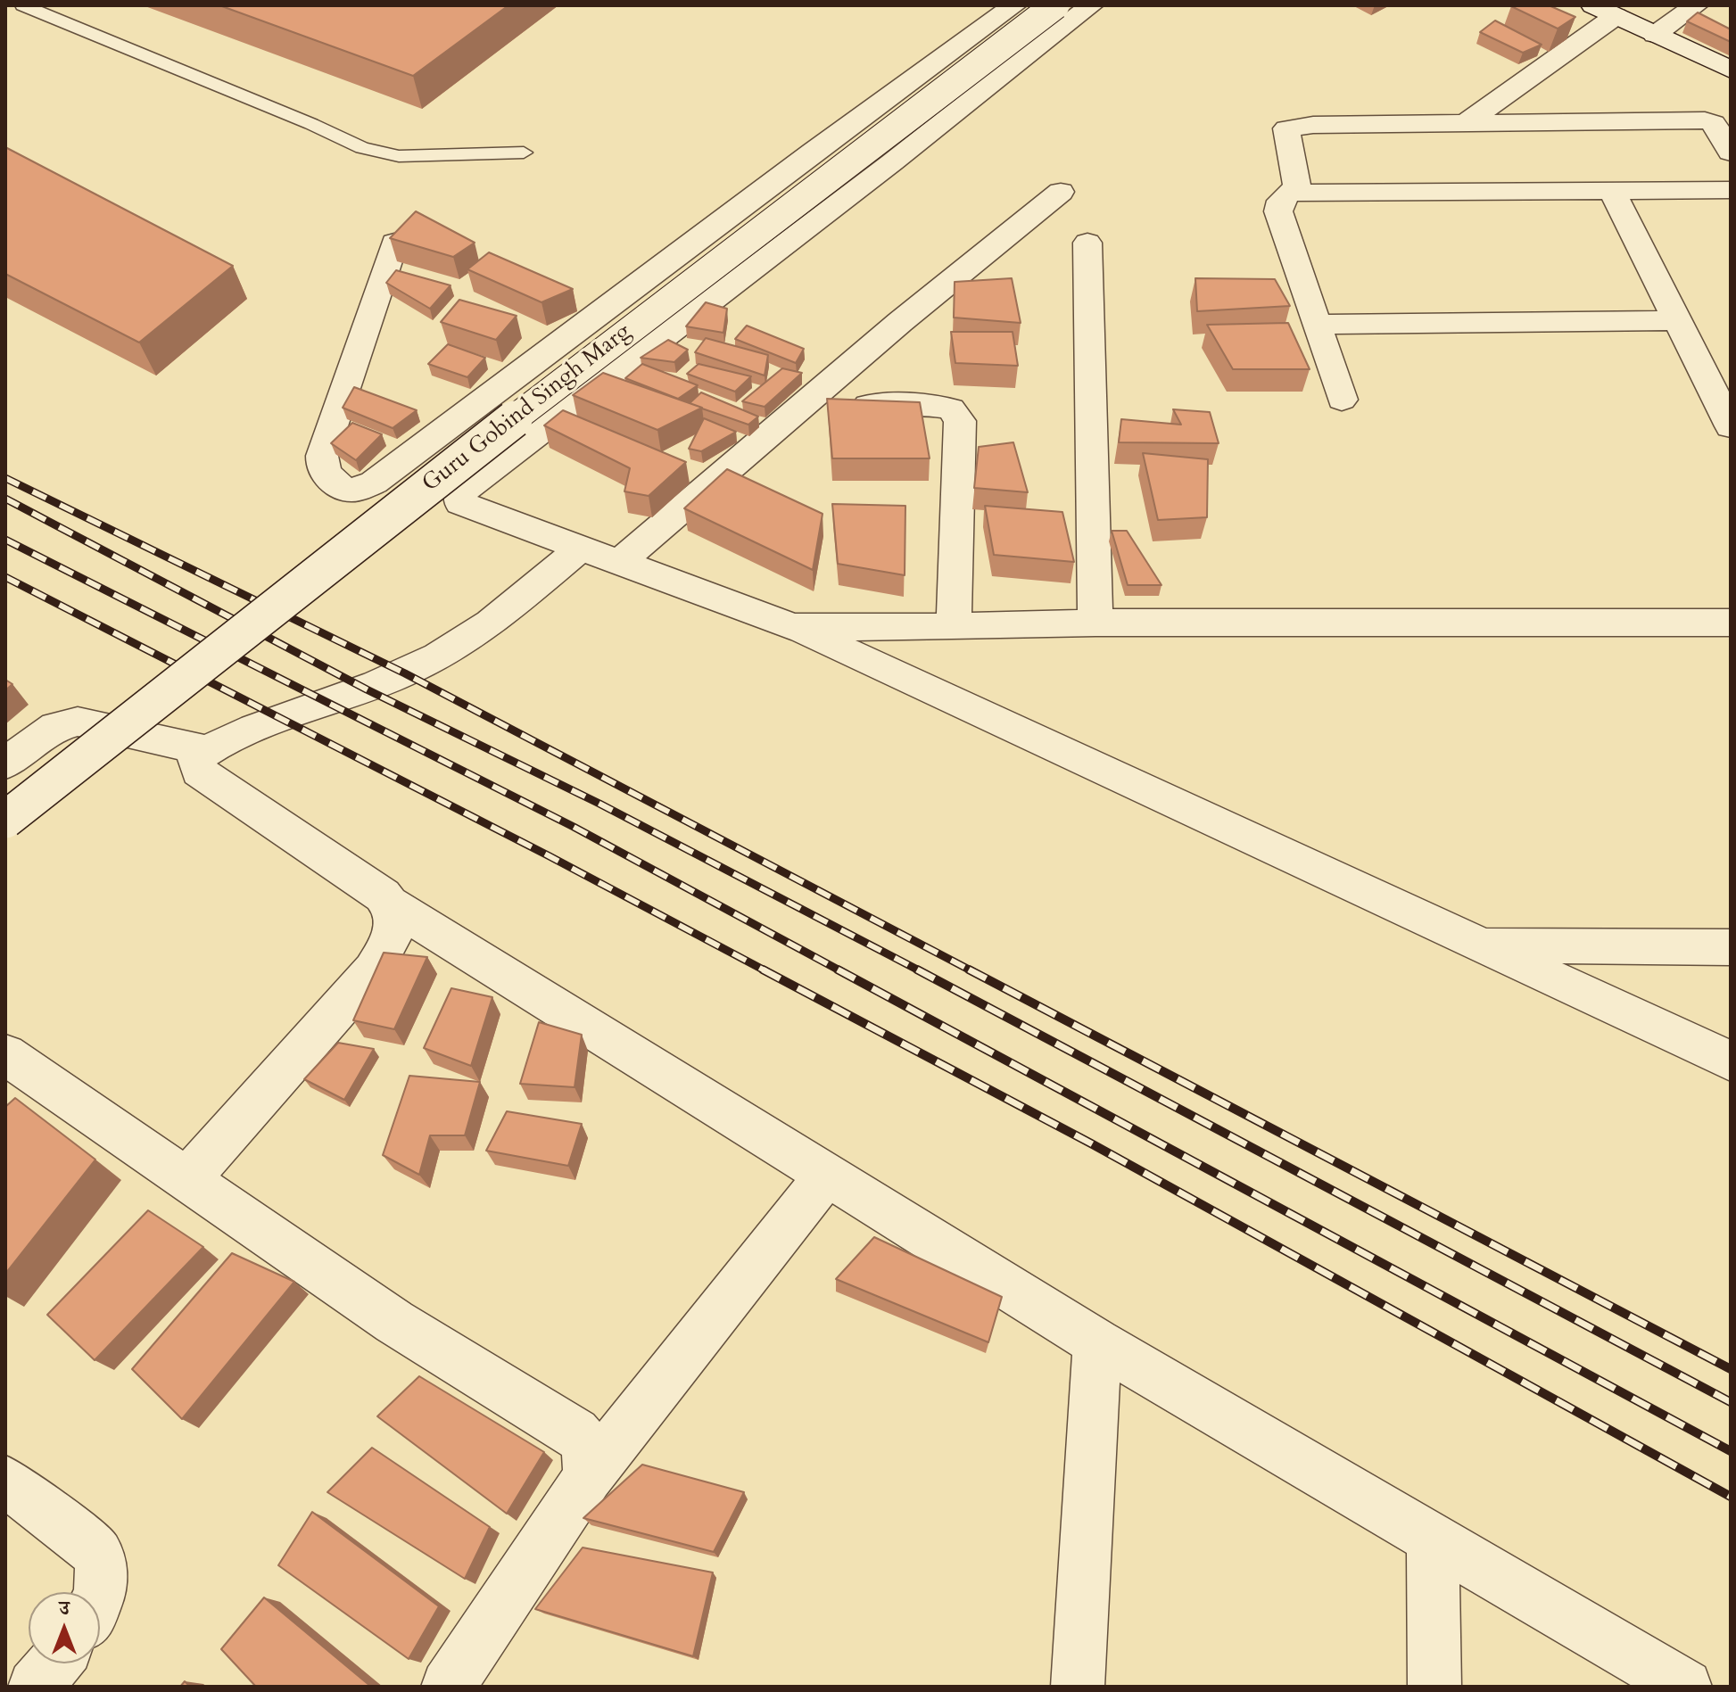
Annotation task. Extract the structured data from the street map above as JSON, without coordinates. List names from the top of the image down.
{
  "streets": {
    "street": ["Guru Gobind Singh Marg"]
  },
  "north": "top"
}
